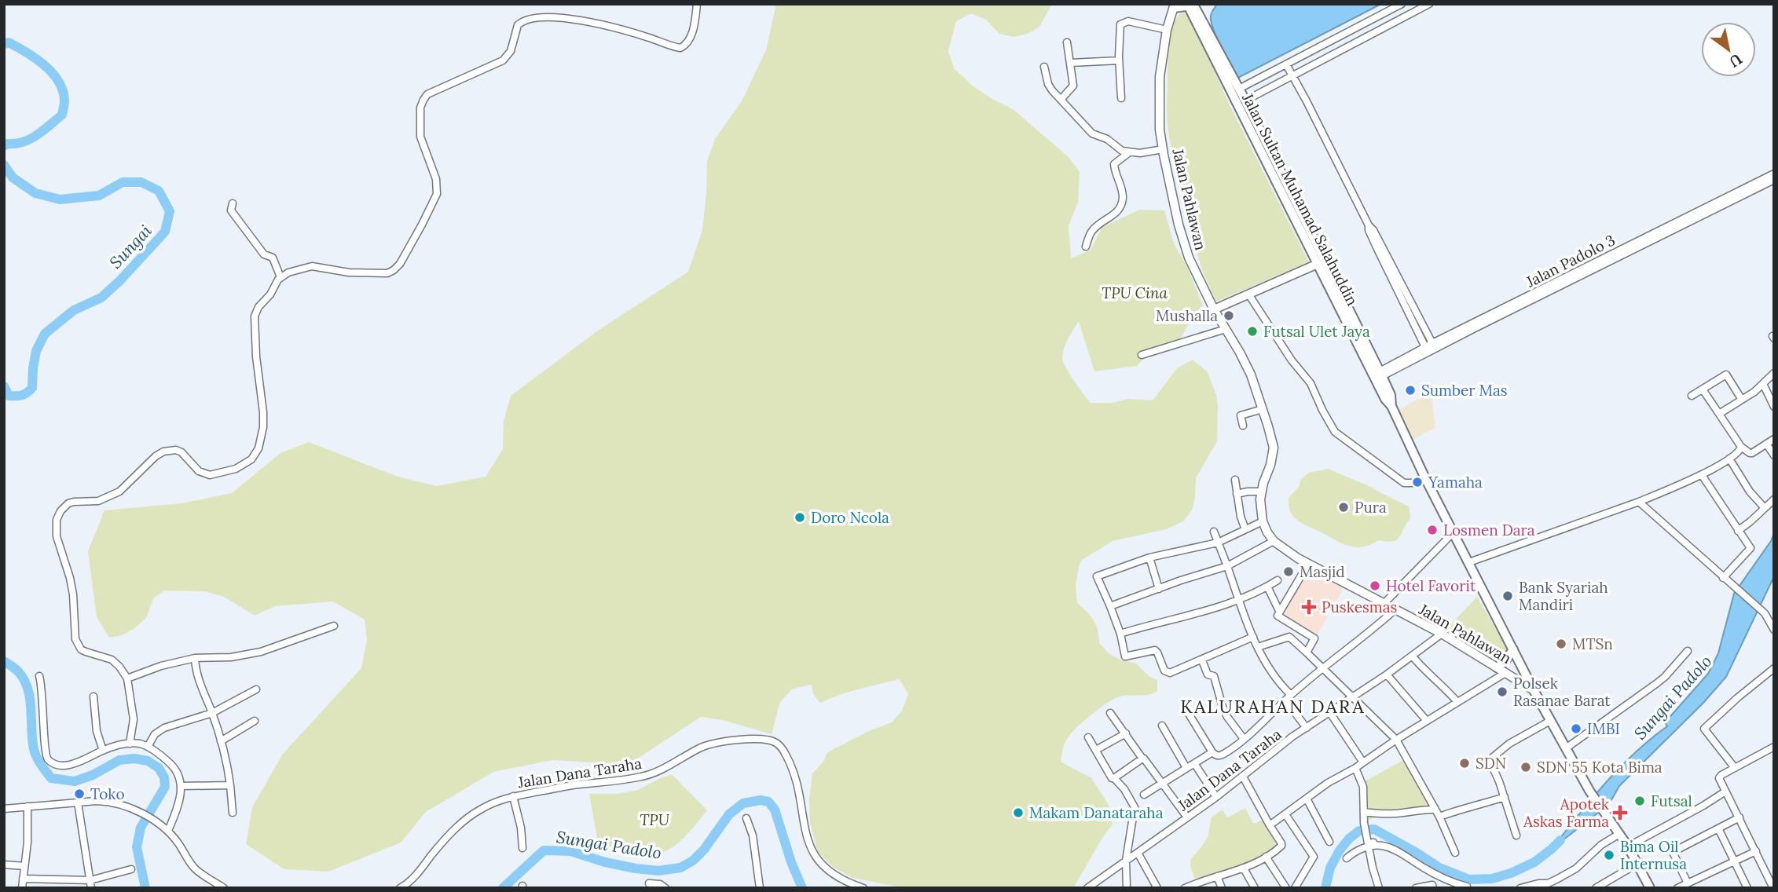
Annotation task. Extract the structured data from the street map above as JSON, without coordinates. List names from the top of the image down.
{
  "streets": {
    "highway": ["Jalan Sultan Muhamad Salahuddin"],
    "main road": ["Jalan Pahlawan"],
    "street": ["Jalan Padolo 3", "Jalan Dana Taraha"]
  },
  "crossings": [
    ["Jalan Pahlawan", "Jalan Sultan Muhamad Salahuddin"],
    ["Jalan Pahlawan", "Jalan Dana Taraha"],
    ["Jalan Sultan Muhamad Salahuddin", "Jalan Padolo 3"]
  ],
  "districts": ["KALURAHAN DARA"],
  "water": ["Sungai", "Sungai Padolo"],
  "parks": ["TPU Cina", "TPU"],
  "places": {
    "other": [
      "Mushalla",
      "Futsal Ulet Jaya",
      "Sumber Mas",
      "Yamaha",
      "Pura",
      "Doro Ncola",
      "Losmen Dara",
      "Masjid",
      "Hotel Favorit",
      "Bank Syariah Mandiri",
      "MTSn",
      "Polsek Rasanae Barat",
      "IMBI",
      "SDN",
      "SDN 55 Kota Bima",
      "Toko",
      "Futsal",
      "Makam Danataraha",
      "Bima Oil Internusa"
    ],
    "health": ["Puskesmas", "Apotek Askas Farma"]
  },
  "north": "bottom right"
}
